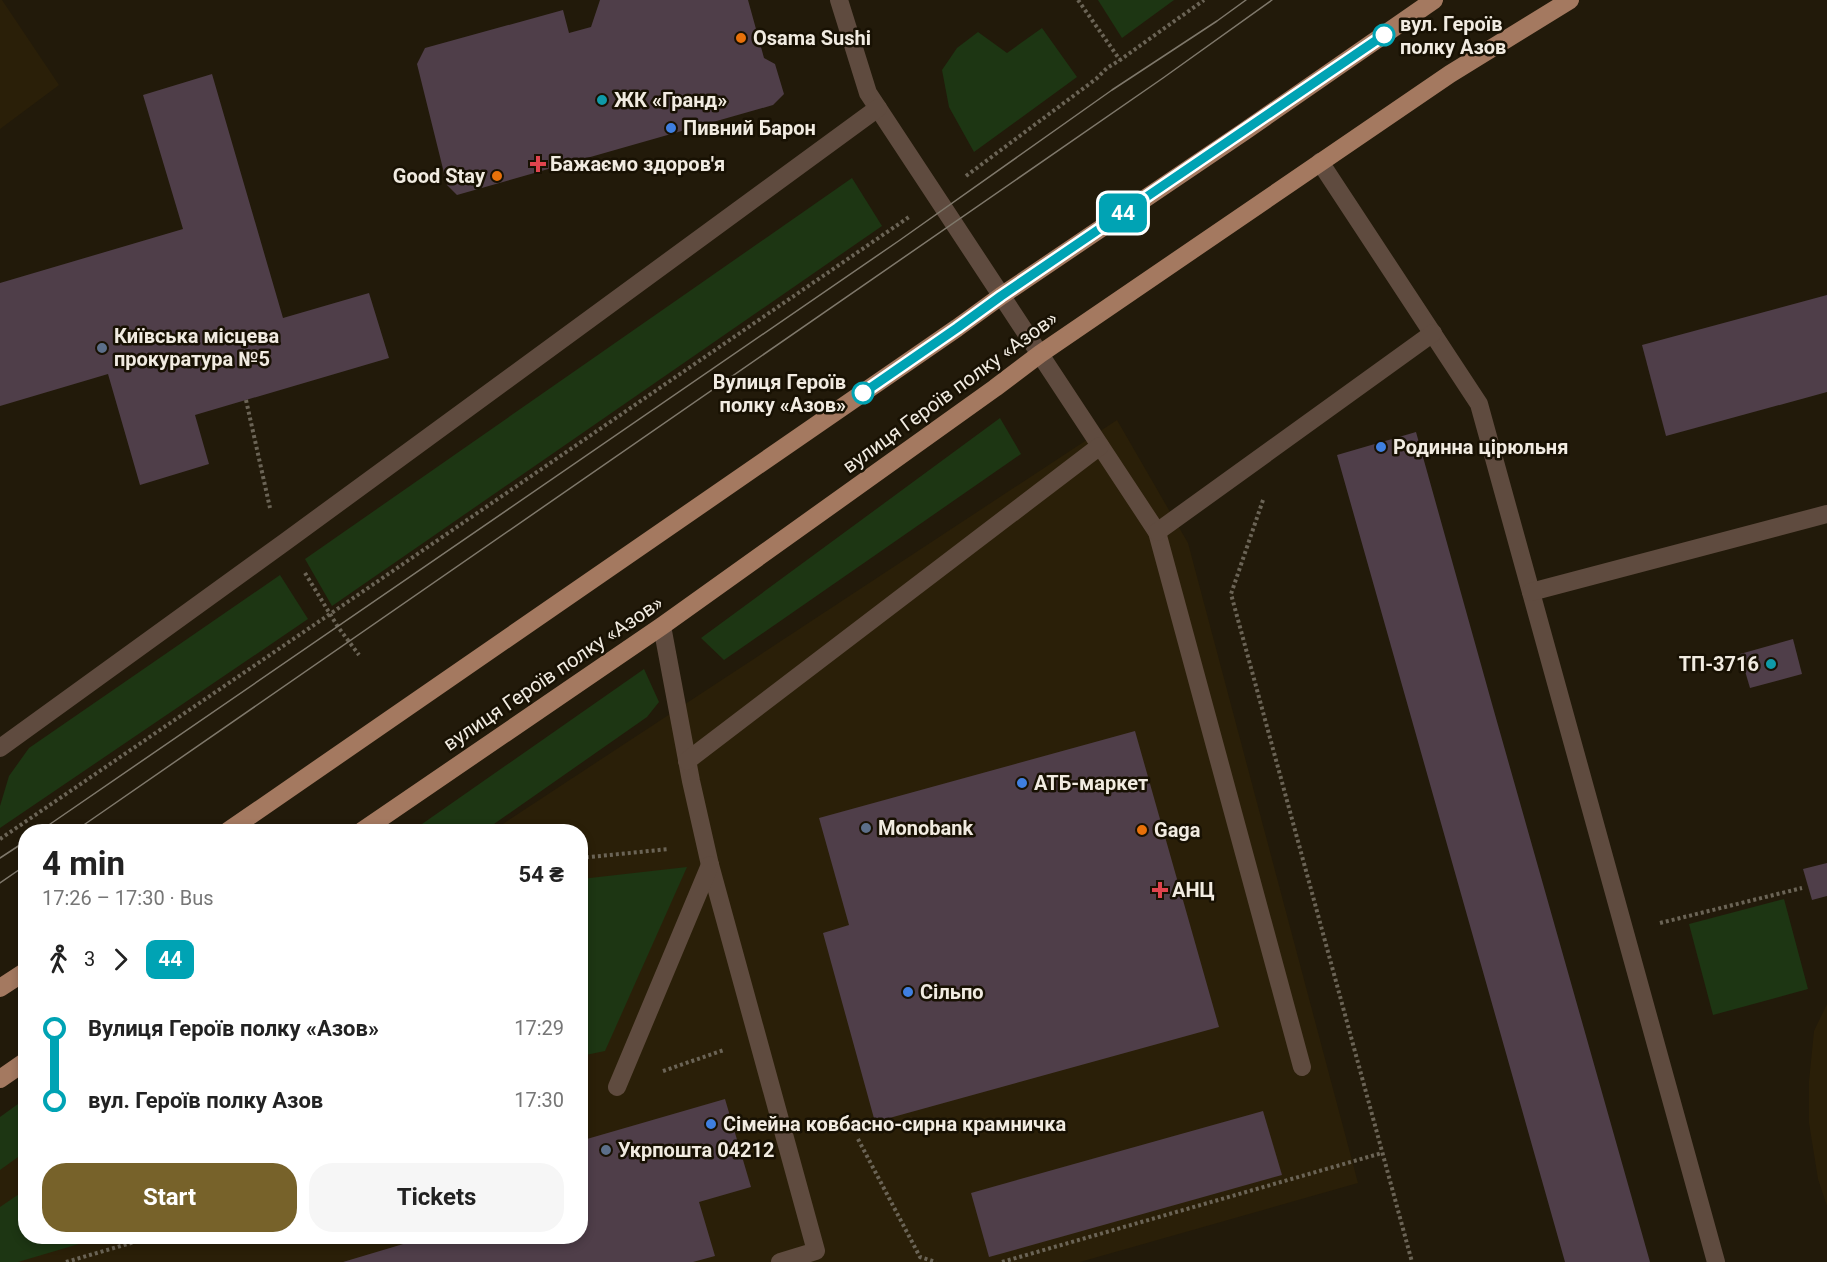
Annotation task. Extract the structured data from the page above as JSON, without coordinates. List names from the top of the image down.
{
  "streets": {
    "main road": ["вулиця Героїв полку «Азов»"]
  },
  "places": {
    "other": [
      "вул. Героїв полку Азов",
      "Osama Sushi",
      "ЖК «Гранд»",
      "Пивний Барон",
      "Good Stay",
      "Київська місцева прокуратура №5",
      "Вулиця Героїв полку «Азов»",
      "Родинна цірюльня",
      "ТП-3716",
      "АТБ-маркет",
      "Monobank",
      "Gaga",
      "Сільпо",
      "Сімейна ковбасно-сирна крамничка",
      "Укрпошта 04212"
    ],
    "health": ["Бажаємо здоров'я", "АНЦ"]
  },
  "lines": ["bus line 44"],
  "page": {
    "on_map": "44",
    "heading": ["4 min", "17:26 – 17:30 · Bus", "54 ₴"],
    "legs": ["3", "44"],
    "list": [
      {
        "name": "Вулиця Героїв полку «Азов»",
        "value": "17:29"
      },
      {
        "name": "вул. Героїв полку Азов",
        "value": "17:30"
      }
    ],
    "buttons": ["Start", "Tickets"]
  }
}
